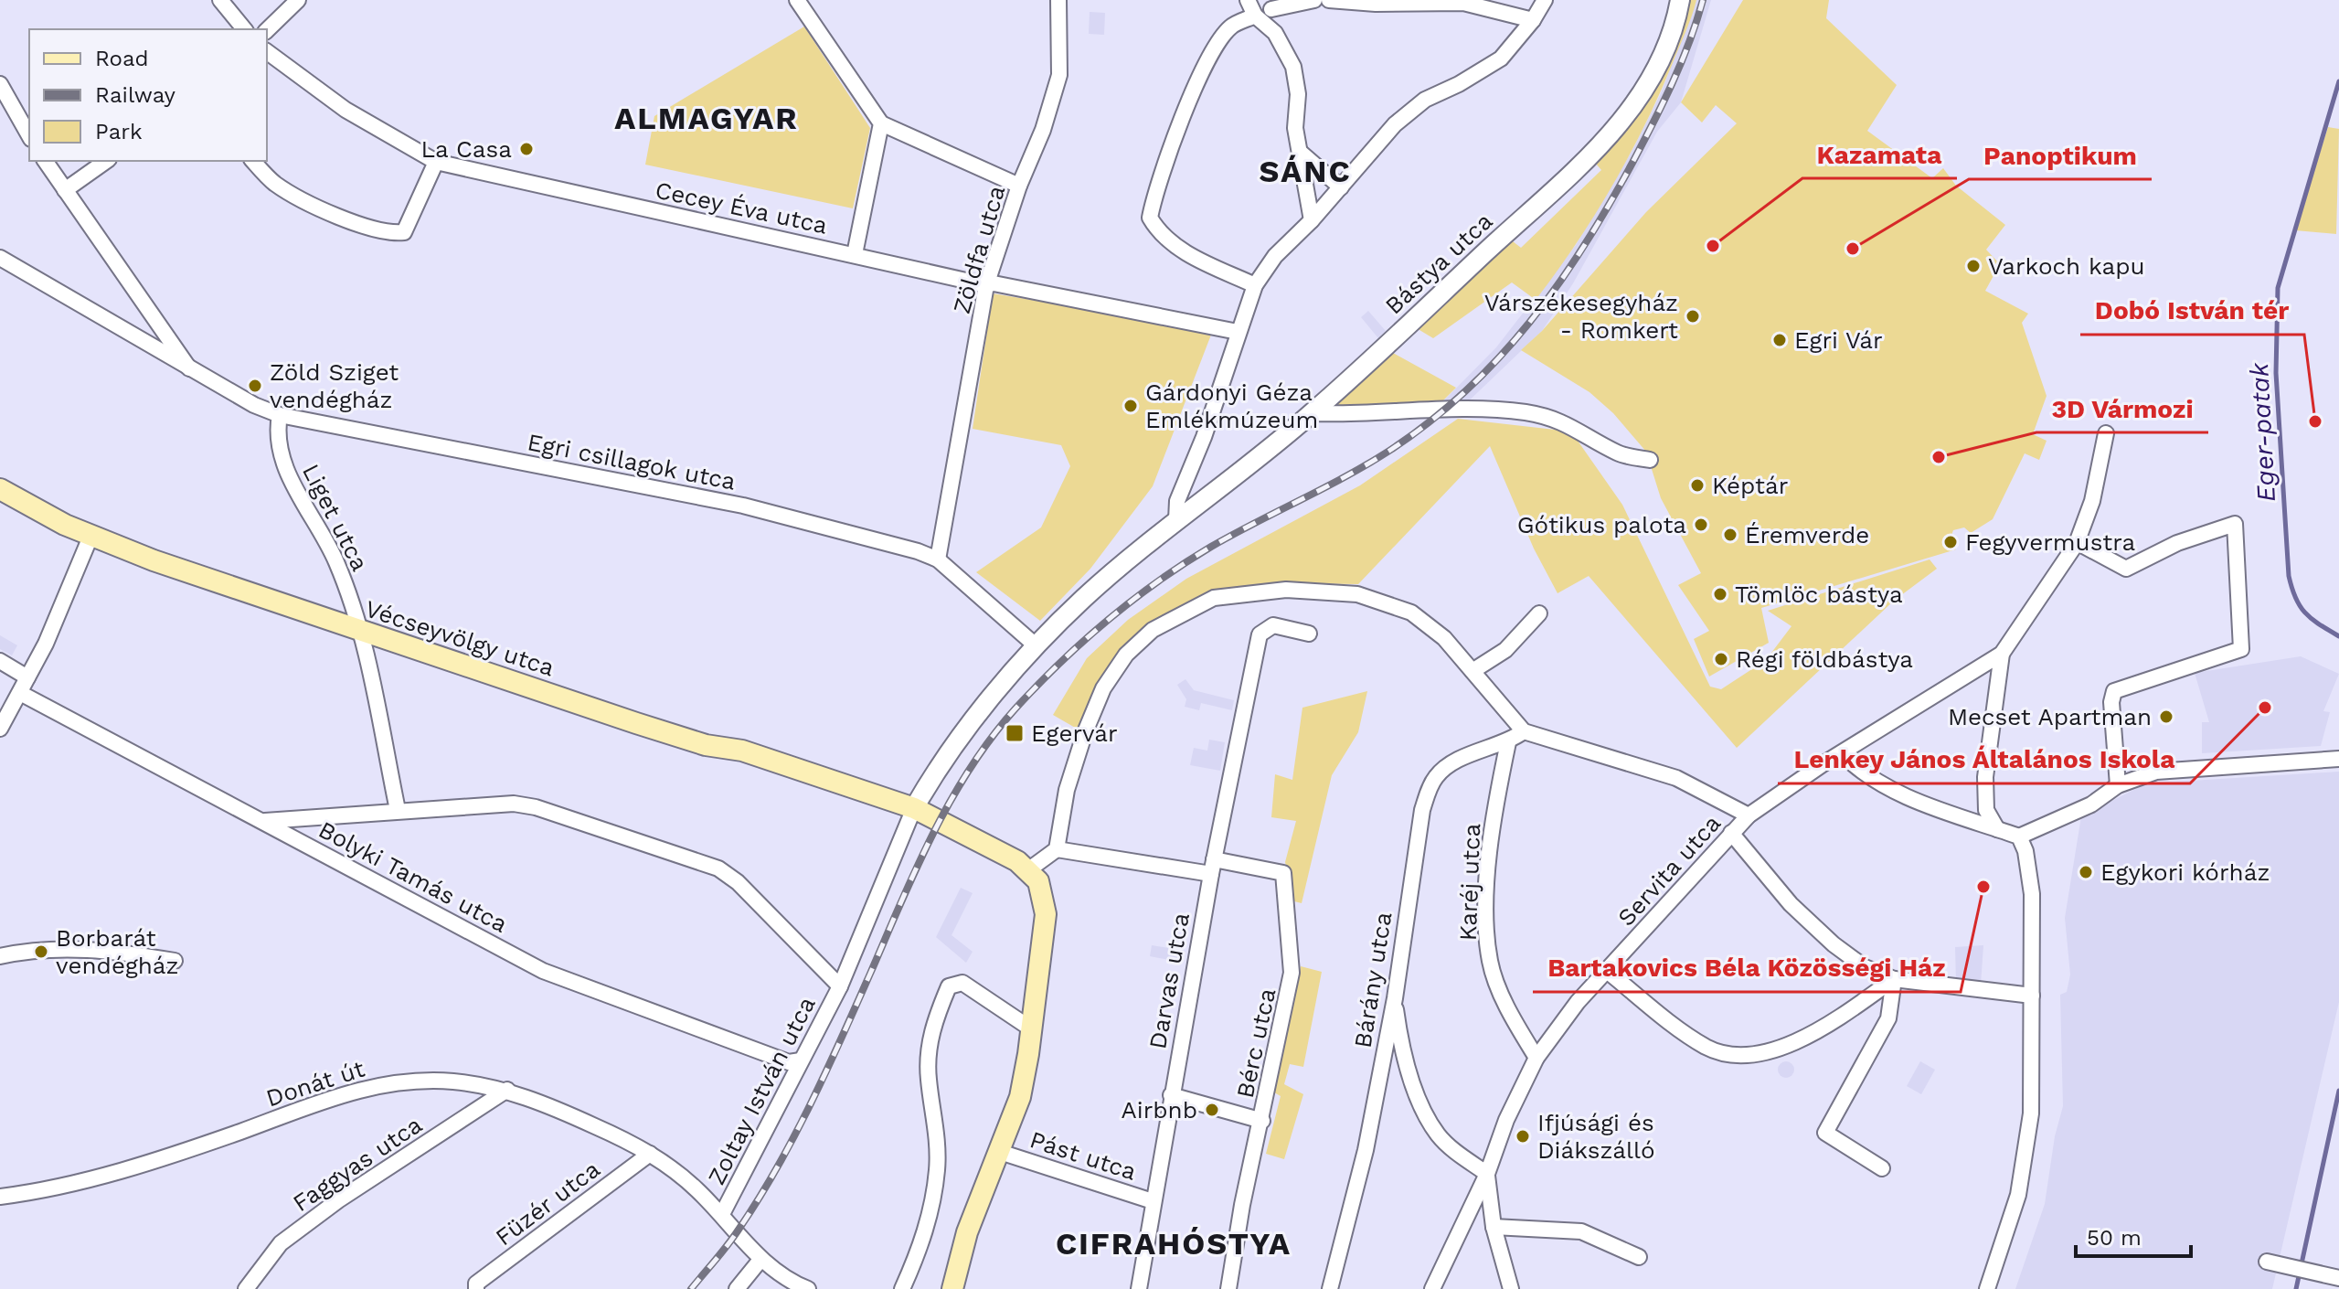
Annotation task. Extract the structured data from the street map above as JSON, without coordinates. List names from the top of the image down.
{
  "streets": {
    "main road": ["Vécseyvölgy utca"],
    "street": [
      "Cecey Éva utca",
      "Zöldfa utca",
      "Bástya utca",
      "Egri csillagok utca",
      "Liget utca",
      "Servita utca",
      "Bolyki Tamás utca",
      "Karéj utca",
      "Bárány utca",
      "Darvas utca",
      "Bérc utca",
      "Donát út",
      "Zoltay István utca",
      "Pást utca",
      "Faggyas utca",
      "Füzér utca"
    ]
  },
  "crossings": [
    ["Cecey Éva utca", "Zöldfa utca"],
    ["Zöldfa utca", "Egri csillagok utca"],
    ["Bástya utca", "Egri csillagok utca"],
    ["Bástya utca", "Vécseyvölgy utca"],
    ["Egri csillagok utca", "Liget utca"],
    ["Liget utca", "Vécseyvölgy utca"],
    ["Servita utca", "Karéj utca"],
    ["Bolyki Tamás utca", "Zoltay István utca"],
    ["Karéj utca", "Bárány utca"],
    ["Darvas utca", "Bérc utca"],
    ["Darvas utca", "Pást utca"],
    ["Donát út", "Zoltay István utca"],
    ["Donát út", "Faggyas utca"],
    ["Donát út", "Füzér utca"]
  ],
  "districts": ["ALMAGYAR", "SÁNC", "CIFRAHÓSTYA"],
  "water": ["Eger-patak"],
  "places": {
    "other": [
      "La Casa",
      "Kazamata",
      "Panoptikum",
      "Varkoch kapu",
      "Várszékesegyház - Romkert",
      "Egri Vár",
      "Zöld Sziget vendégház",
      "Gárdonyi Géza Emlékmúzeum",
      "Dobó István tér",
      "3D Vármozi",
      "Képtár",
      "Gótikus palota",
      "Éremverde",
      "Fegyvermustra",
      "Tömlöc bástya",
      "Régi földbástya",
      "Lenkey János Általános Iskola",
      "Mecset Apartman",
      "Egykori kórház",
      "Bartakovics Béla Közösségi Ház",
      "Borbarát vendégház",
      "Airbnb",
      "Ifjúsági és Diákszálló"
    ],
    "transit": ["Egervár"]
  },
  "legend": ["Road", "Railway", "Park"],
  "scale_bar": "50 m"
}
